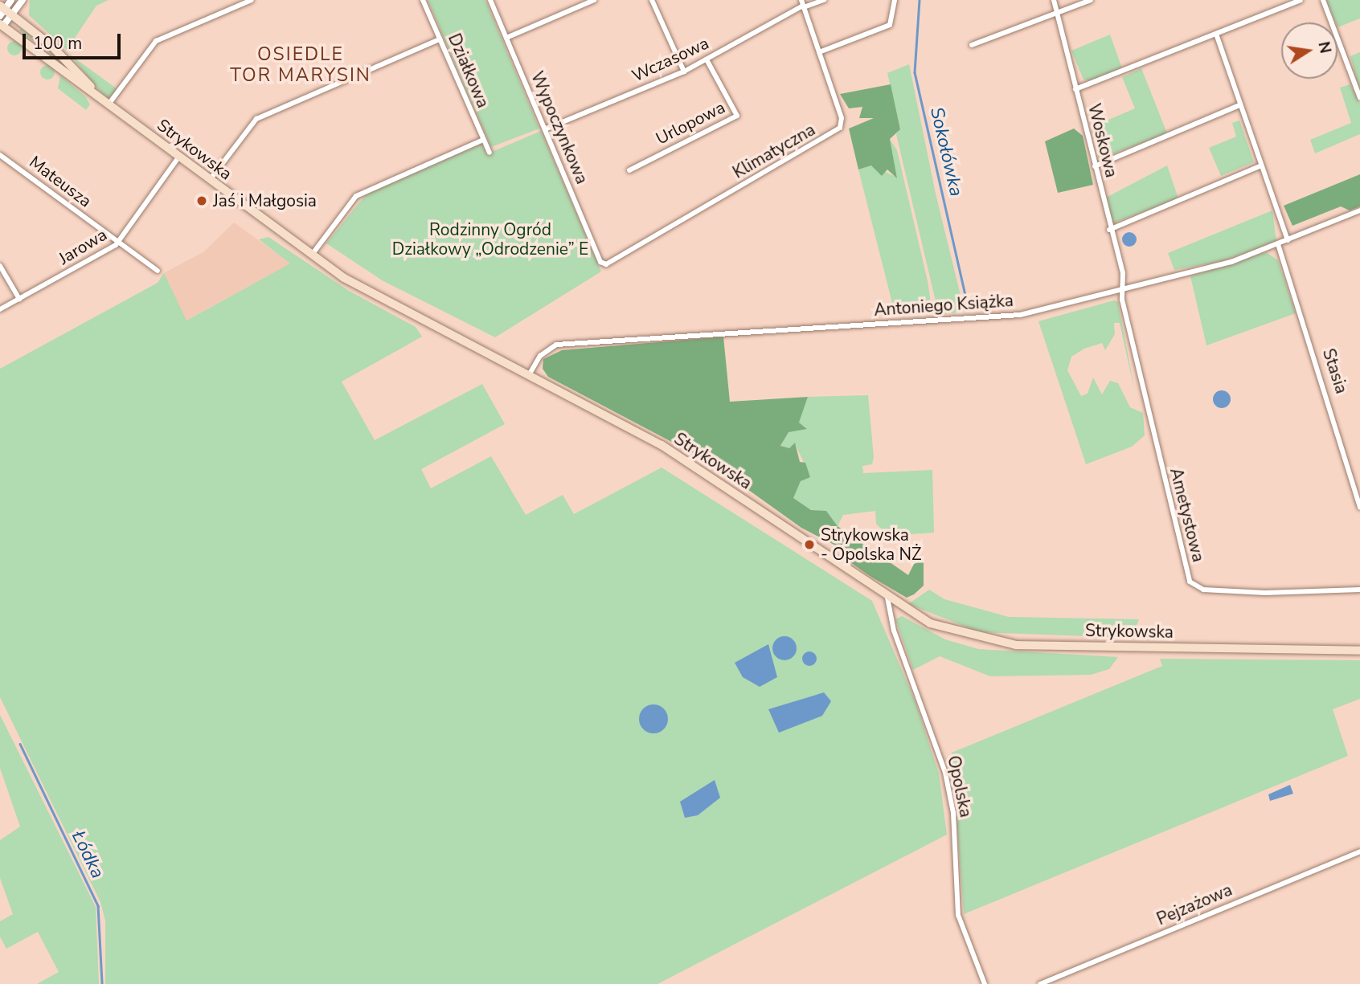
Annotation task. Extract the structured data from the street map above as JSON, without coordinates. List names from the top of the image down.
{
  "streets": {
    "main road": ["Strykowska"],
    "street": [
      "Wczasowa",
      "Działkowa",
      "Urlopowa",
      "Wypoczynkowa",
      "Woskowa",
      "Klimatyczna",
      "Mateusza",
      "Jarowa",
      "Antoniego Książka",
      "Stasia",
      "Ametystowa",
      "Opolska",
      "Pejzażowa"
    ]
  },
  "crossings": [
    ["Wczasowa", "Urlopowa"],
    ["Wczasowa", "Wypoczynkowa"],
    ["Wczasowa", "Klimatyczna"],
    ["Wypoczynkowa", "Klimatyczna"],
    ["Woskowa", "Antoniego Książka"],
    ["Woskowa", "Ametystowa"],
    ["Strykowska", "Jarowa"],
    ["Strykowska", "Antoniego Książka"],
    ["Strykowska", "Opolska"],
    ["Mateusza", "Jarowa"],
    ["Antoniego Książka", "Stasia"],
    ["Antoniego Książka", "Ametystowa"]
  ],
  "districts": ["OSIEDLE TOR MARYSIN"],
  "water": ["Sokołówka", "Łódka"],
  "parks": ["Rodzinny Ogród Działkowy „Odrodzenie” E"],
  "places": ["Jaś i Małgosia", "Strykowska - Opolska NŻ"],
  "scale_bar": "100 m",
  "north": "right"
}
